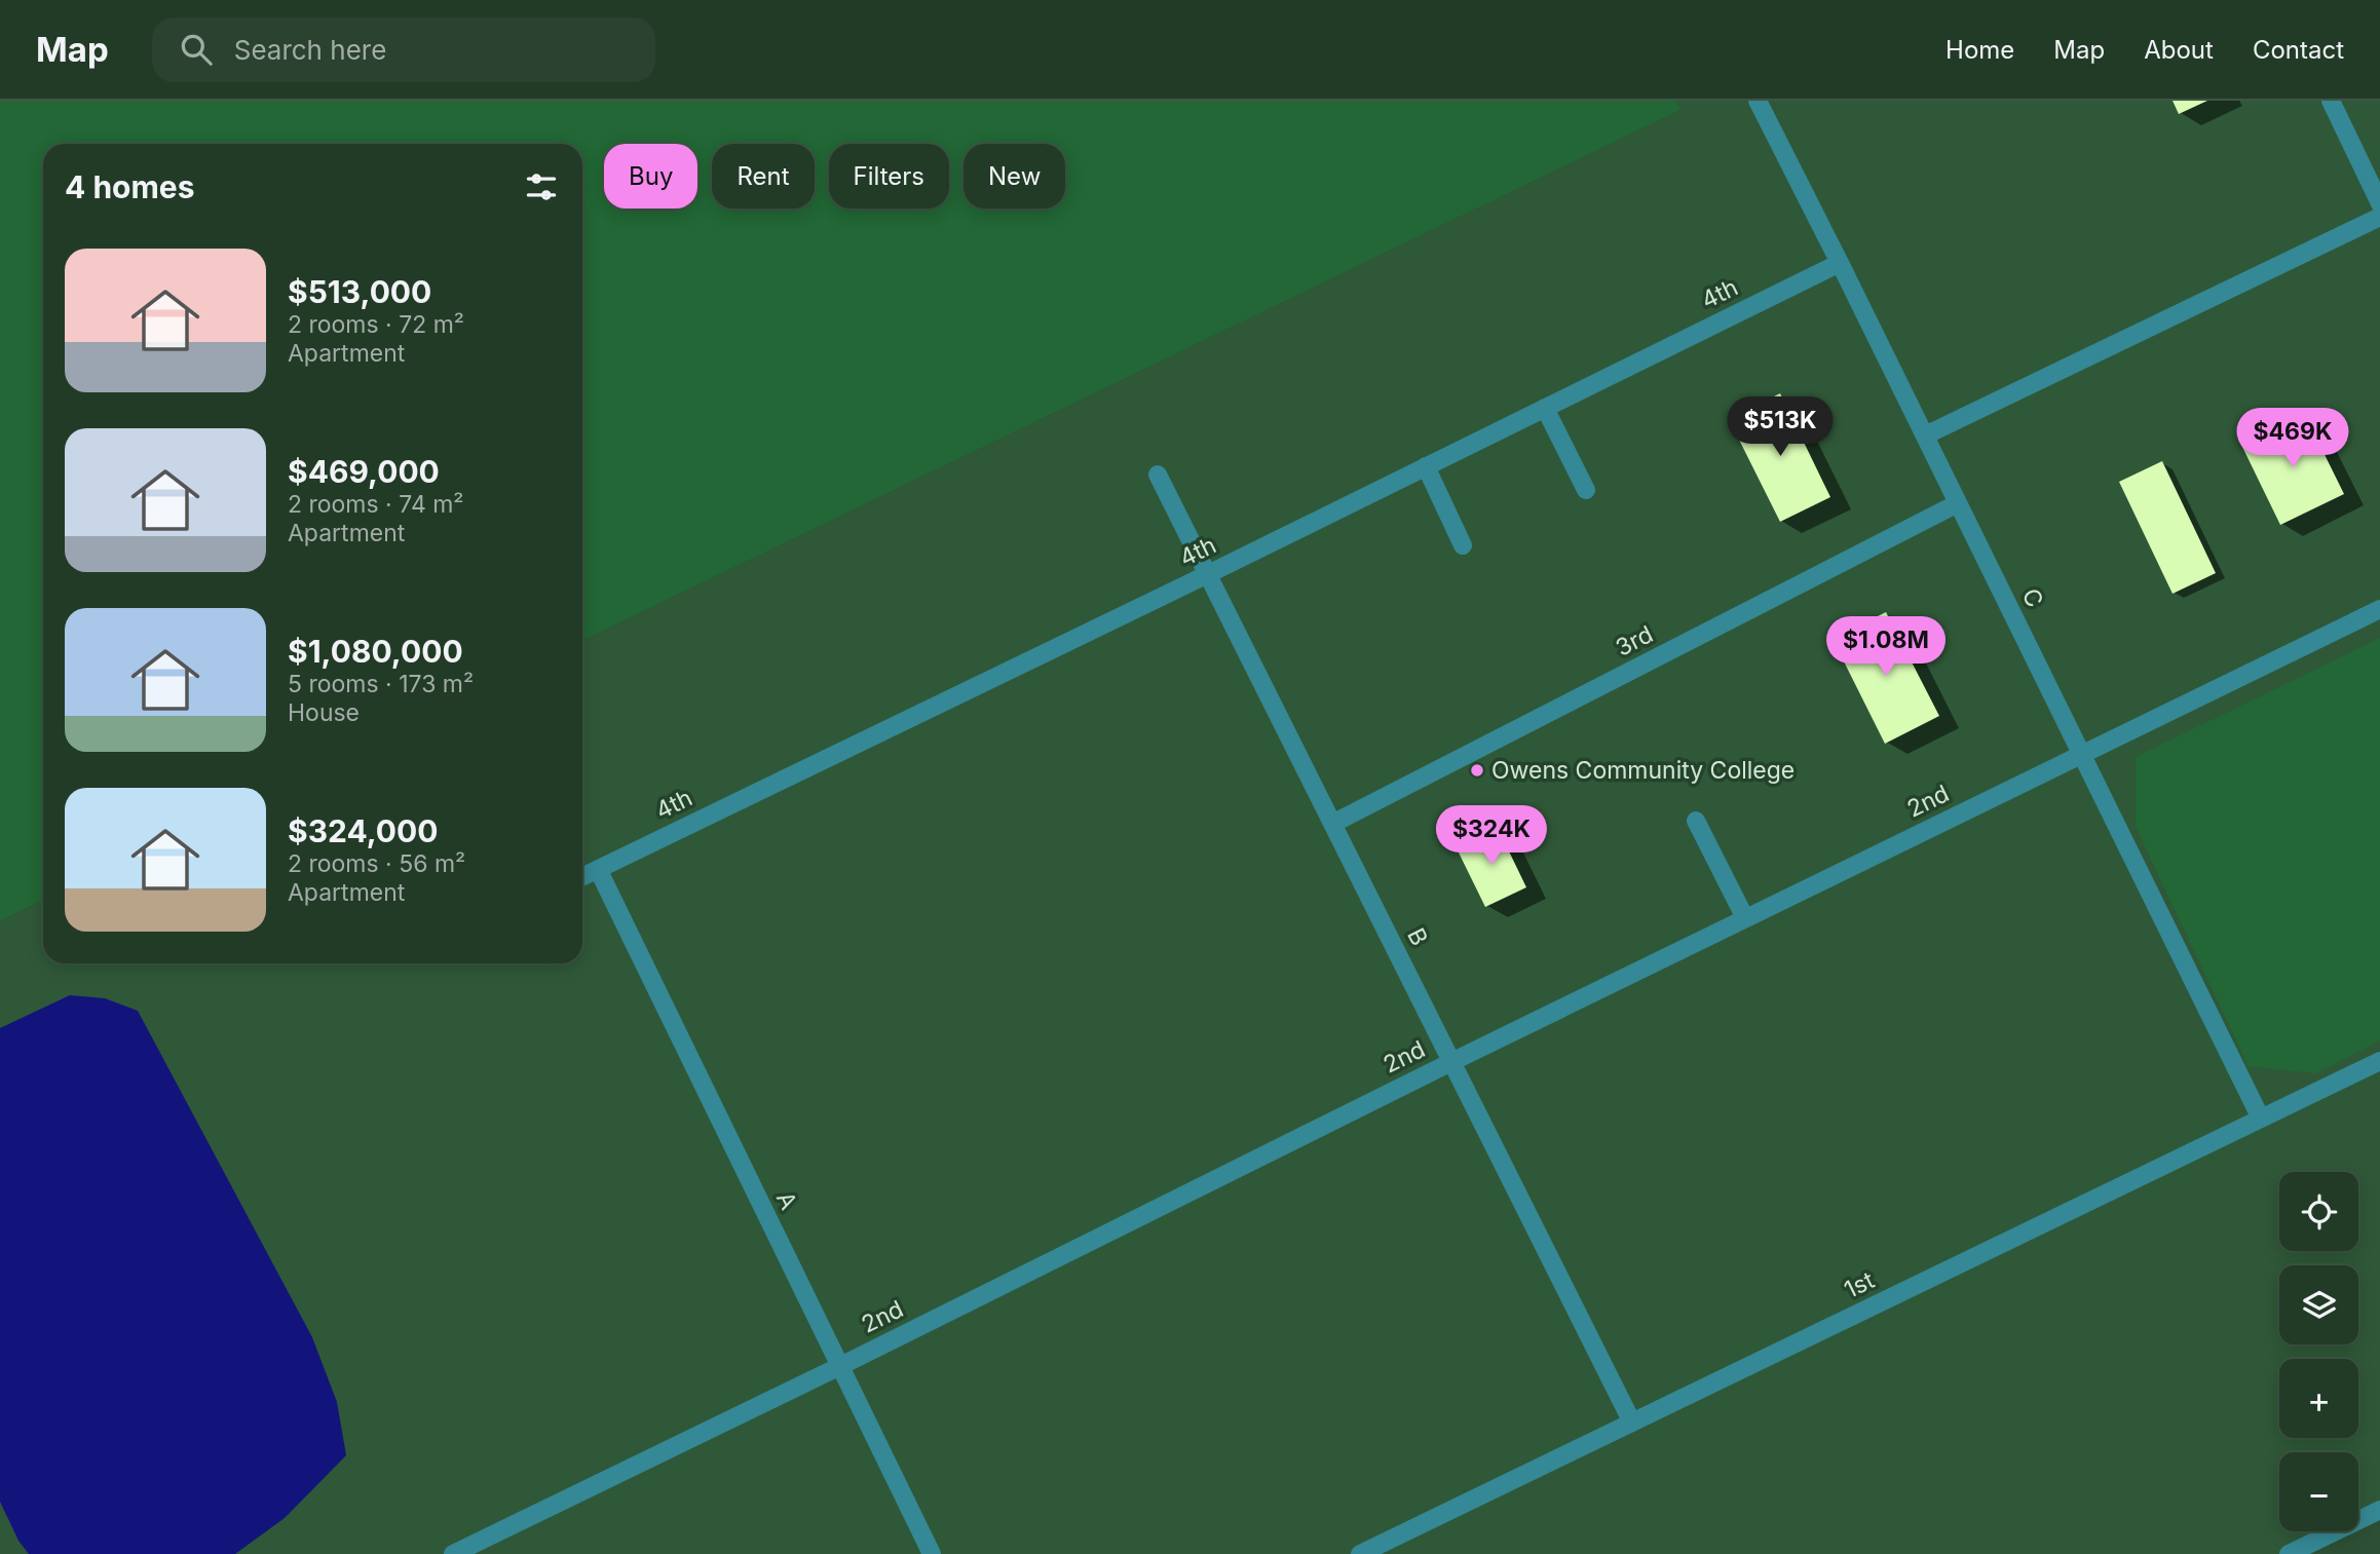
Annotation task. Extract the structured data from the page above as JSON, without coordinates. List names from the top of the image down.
{
  "streets": {
    "street": [
      "4th",
      "C",
      "3rd",
      "2nd",
      "B",
      "A",
      "1st"
    ]
  },
  "crossings": [
    ["4th", "C"],
    ["4th", "B"],
    ["4th", "A"],
    ["C", "3rd"],
    ["C", "2nd"],
    ["C", "1st"],
    ["3rd", "B"],
    ["2nd", "B"],
    ["2nd", "A"],
    ["B", "1st"]
  ],
  "places": ["Owens Community College"],
  "page": {
    "header": "Map",
    "search": "Search here",
    "nav": [
      "Home",
      "Map",
      "About",
      "Contact"
    ],
    "chip": [
      "Buy",
      "Rent",
      "Filters",
      "New"
    ],
    "heading": "4 homes",
    "list": [
      {
        "name": "$513,000",
        "note": "2 rooms · 72 m² · Apartment"
      },
      {
        "name": "$469,000",
        "note": "2 rooms · 74 m² · Apartment"
      },
      {
        "name": "$1,080,000",
        "note": "5 rooms · 173 m² · House"
      },
      {
        "name": "$324,000",
        "note": "2 rooms · 56 m² · Apartment"
      }
    ],
    "price": [
      "$513K",
      "$469K",
      "$1.08M",
      "$324K"
    ],
    "map_buttons": ["+", "−"]
  }
}
